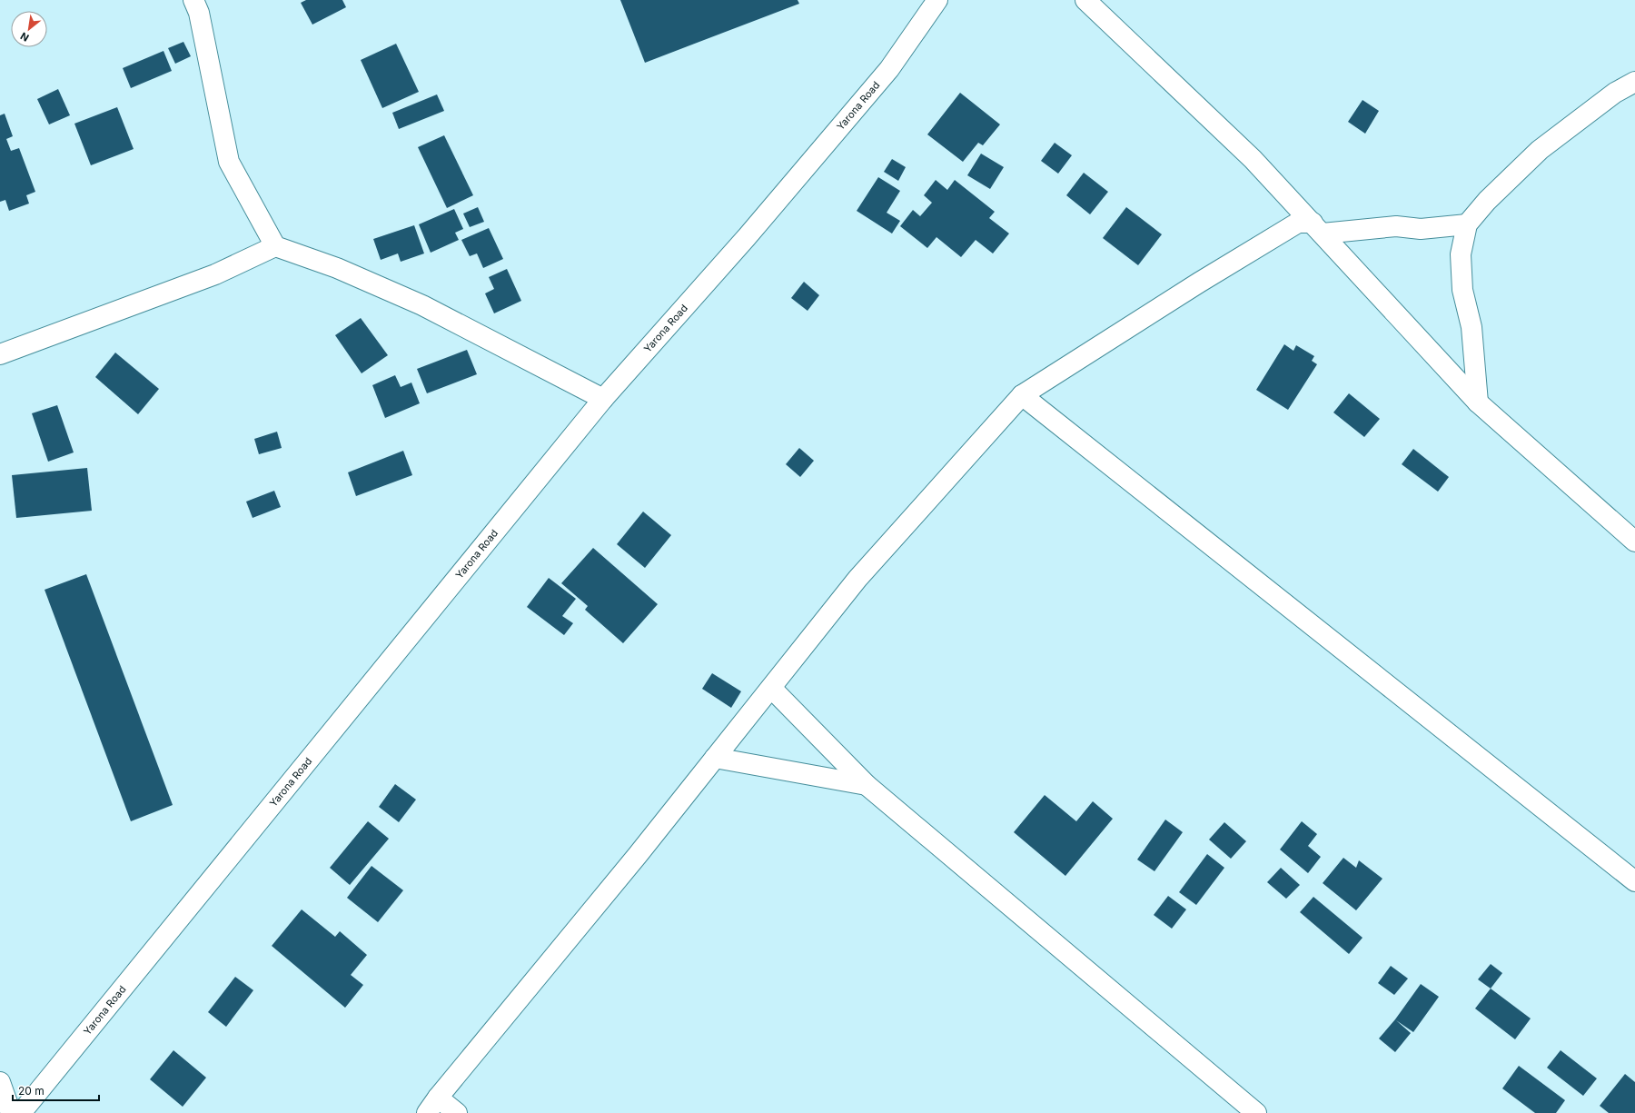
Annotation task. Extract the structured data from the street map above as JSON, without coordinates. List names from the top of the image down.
{
  "streets": {
    "street": ["Yarona Road"]
  },
  "scale_bar": "20 m",
  "north": "bottom left"
}
